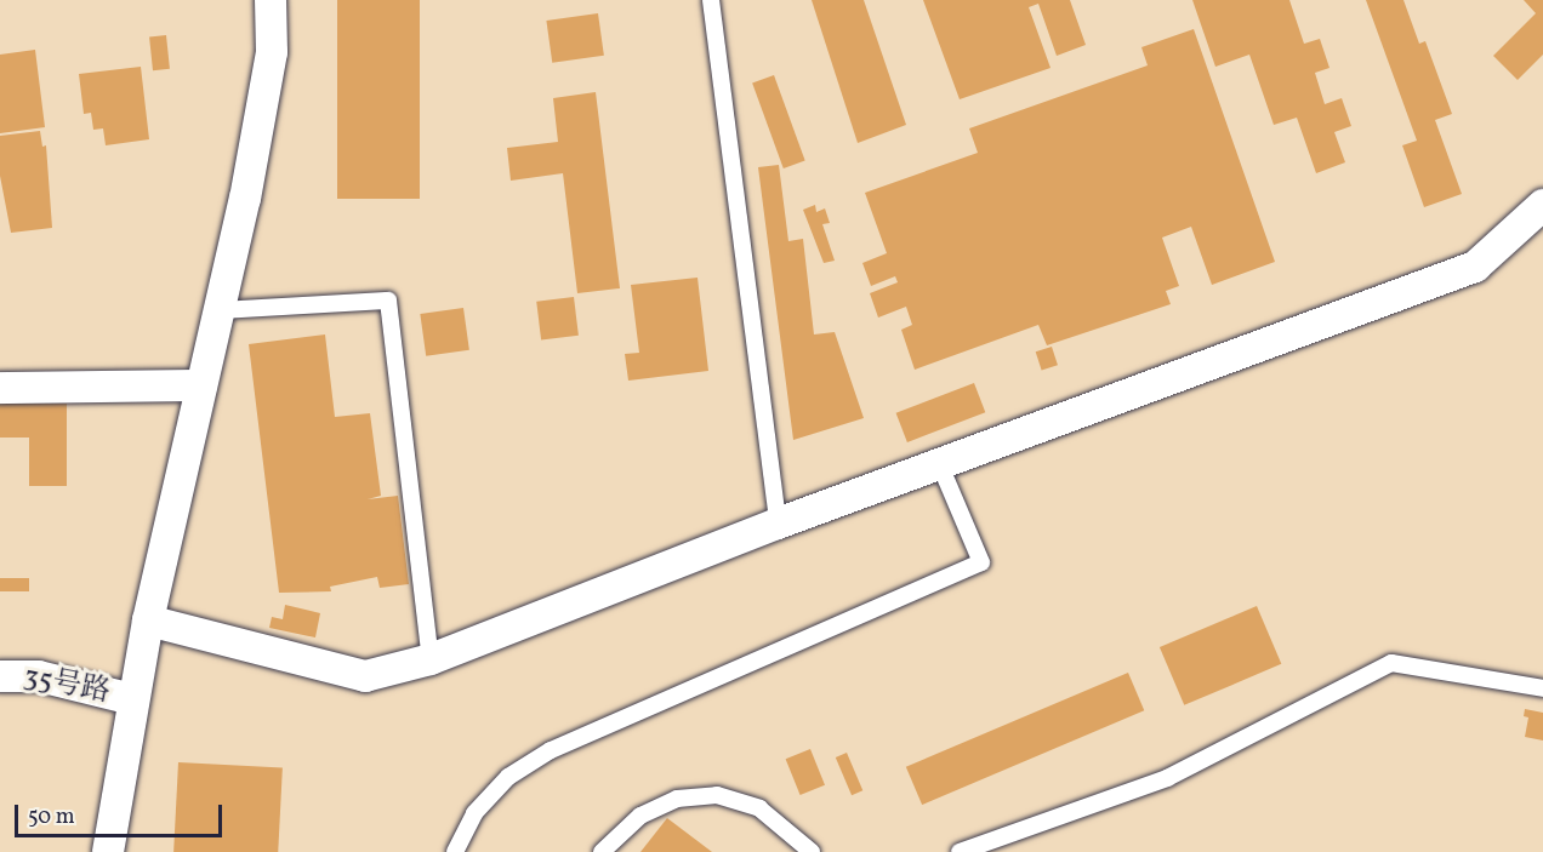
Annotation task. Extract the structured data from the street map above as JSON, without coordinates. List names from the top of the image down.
{
  "streets": {
    "street": ["35号路"]
  },
  "scale_bar": "50 m"
}
